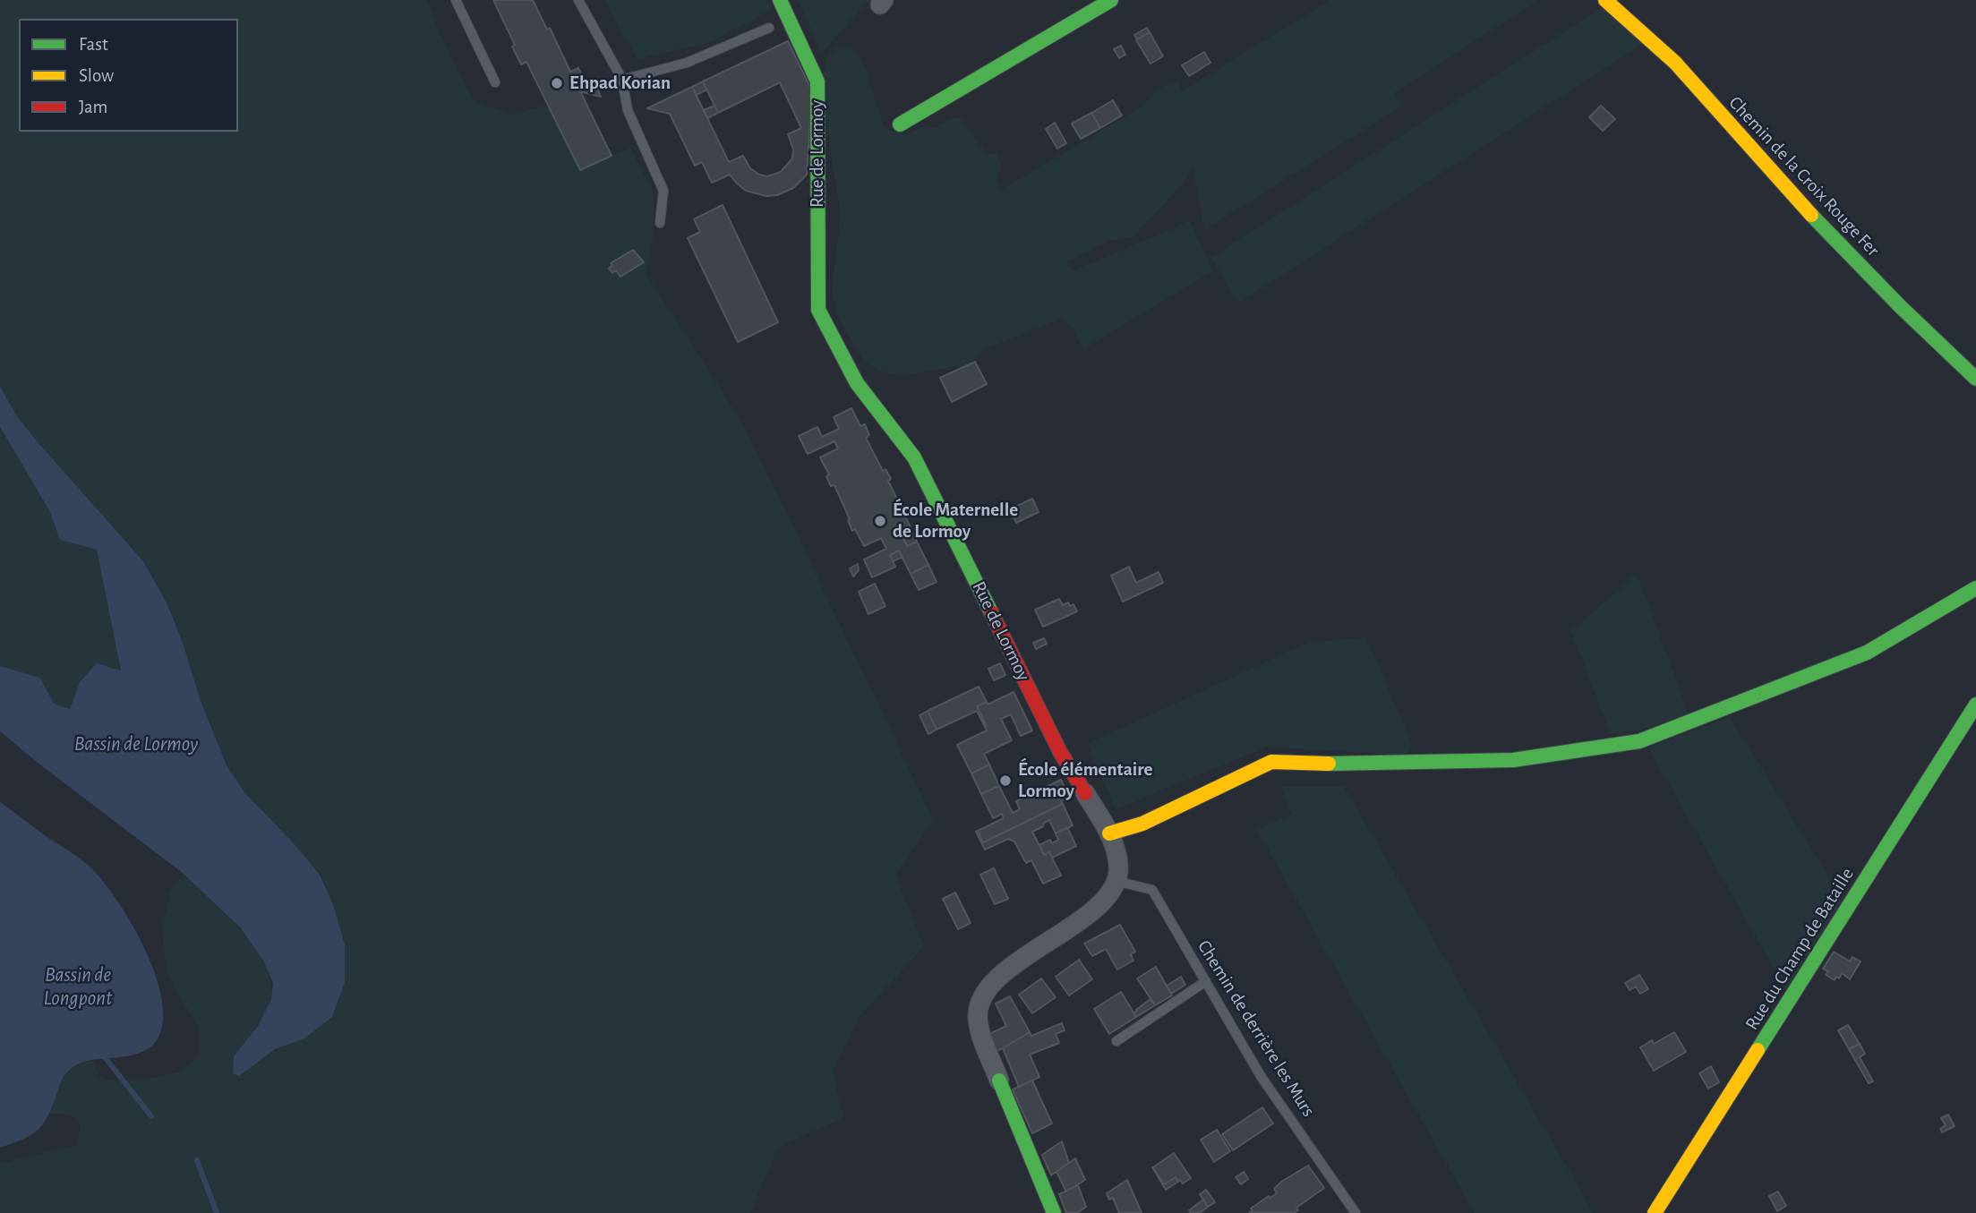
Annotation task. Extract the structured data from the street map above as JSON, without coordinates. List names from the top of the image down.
{
  "streets": {
    "street": ["Rue de Lormoy", "Chemin de la Croix Rouge Fer", "Rue du Champ de Bataille"],
    "lane": ["Chemin de derrière les Murs"]
  },
  "crossings": [
    ["Rue de Lormoy", "Chemin de derrière les Murs"]
  ],
  "water": ["Bassin de Lormoy", "Bassin de Longpont"],
  "places": ["Ehpad Korian", "École Maternelle de Lormoy", "École élémentaire Lormoy"],
  "legend": ["Fast", "Slow", "Jam"]
}
